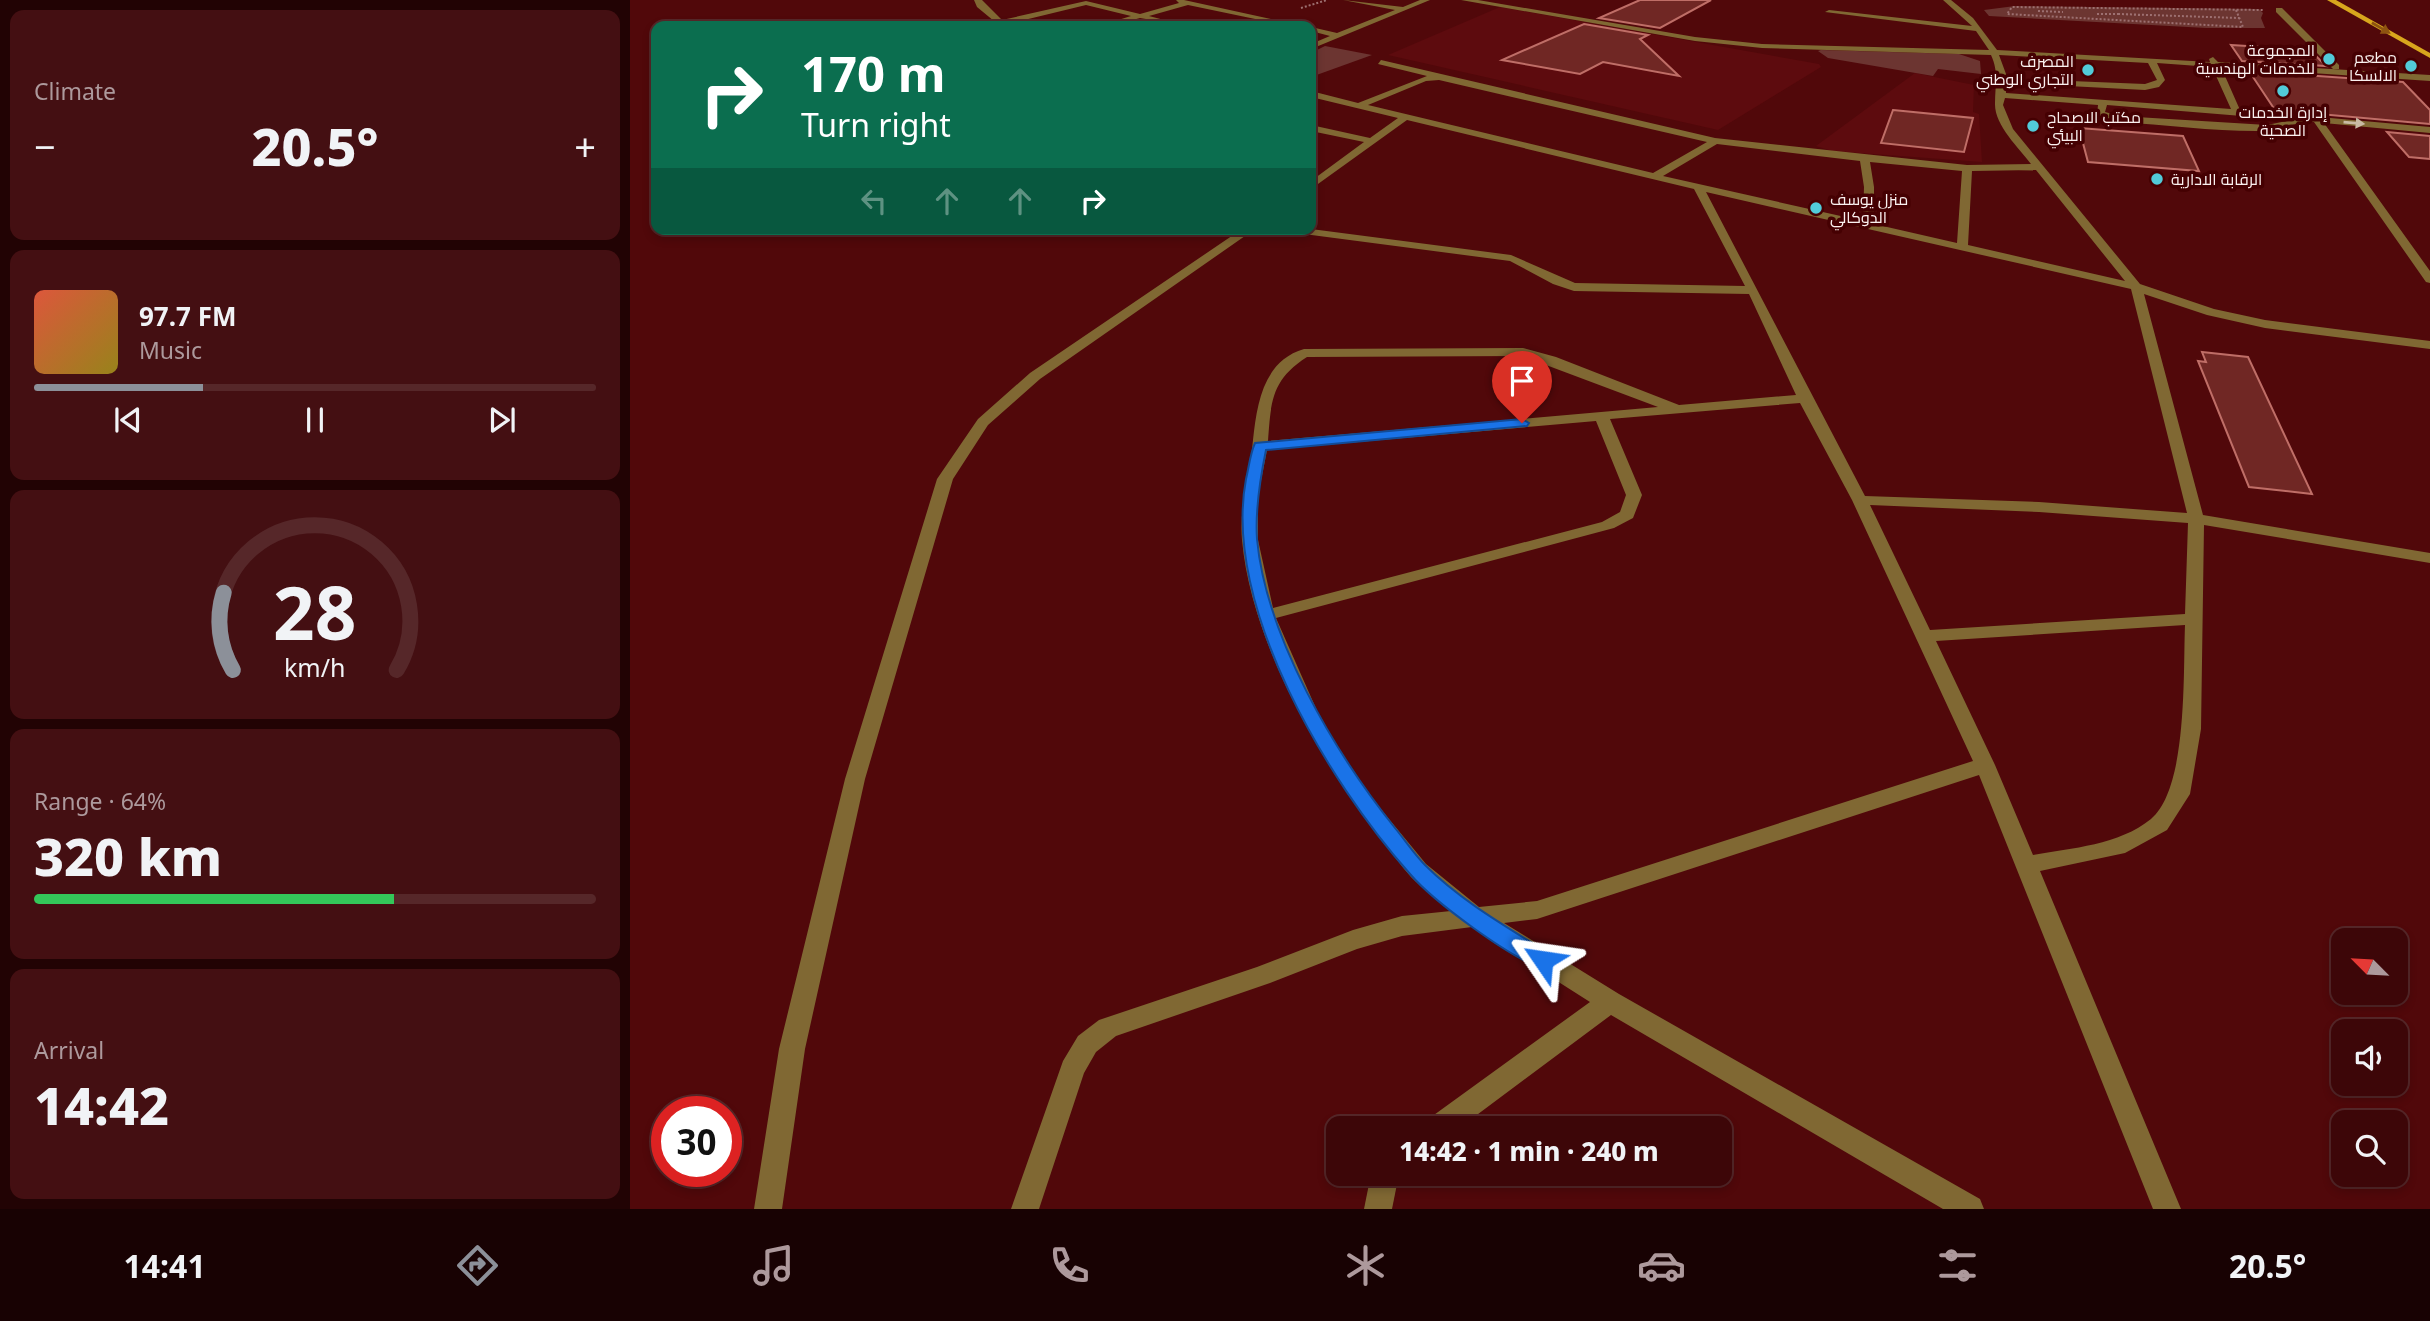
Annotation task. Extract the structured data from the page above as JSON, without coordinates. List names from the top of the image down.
{
  "places": [
    "المجموعة للخدمات الهندسية",
    "مطعم الالسكا",
    "المصرف التجاري الوطني",
    "إدارة الخدمات الصحية",
    "مكتب الاصحاح البيئي",
    "الرقابة الادارية",
    "منزل يوسف الدوكالي"
  ],
  "north": "top left",
  "page": {
    "tile": [
      "Climate",
      ["Range · 64%", "320 km"],
      ["Arrival", "14:42"]
    ],
    "turn": ["170 m", "Turn right"],
    "heat": ["−", "20.5°", "+"],
    "song": ["97.7 FM", "Music"],
    "limit": "30",
    "trip": "14:42 · 1 min · 240 m",
    "tabs": ["14:41", "20.5°"],
    "gauge": ["28", "km/h"]
  }
}
